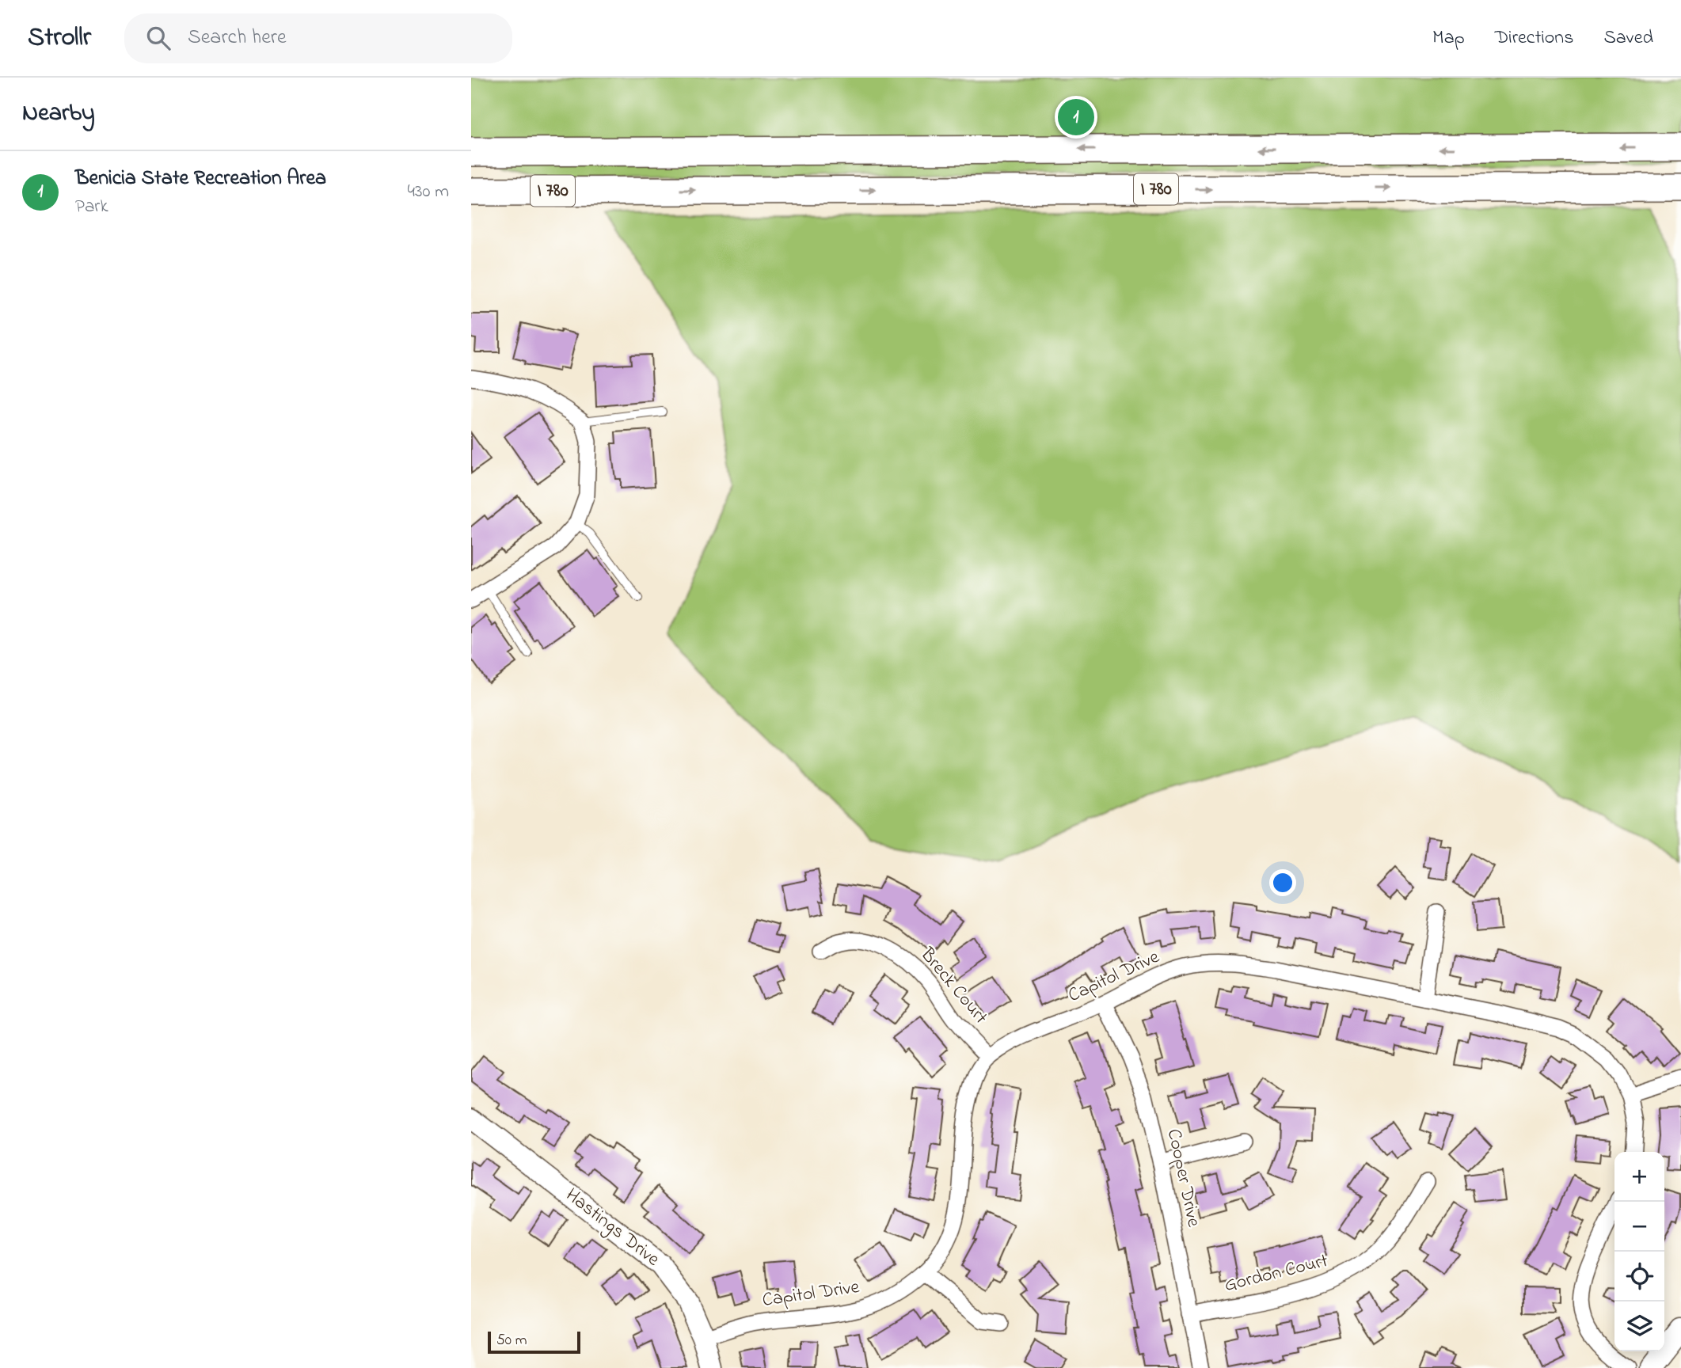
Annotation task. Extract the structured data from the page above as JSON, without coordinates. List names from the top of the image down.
{
  "streets": {
    "highway": ["I 780"],
    "street": [
      "Capitol Drive",
      "Breck Court",
      "Cooper Drive",
      "Hastings Drive",
      "Gordon Court"
    ]
  },
  "crossings": [
    ["Capitol Drive", "Breck Court"],
    ["Capitol Drive", "Cooper Drive"],
    ["Capitol Drive", "Hastings Drive"],
    ["Cooper Drive", "Gordon Court"]
  ],
  "scale_bar": "50 m",
  "page": {
    "header": "Strollr",
    "search": "Search here",
    "nav": ["Map", "Directions", "Saved"],
    "heading": "Nearby",
    "pins": "1",
    "list": [
      {
        "mark": "1",
        "name": "Benicia State Recreation Area",
        "note": "Park",
        "value": "430 m"
      }
    ],
    "map_buttons": ["+", "−"],
    "scale": "50 m"
  }
}
